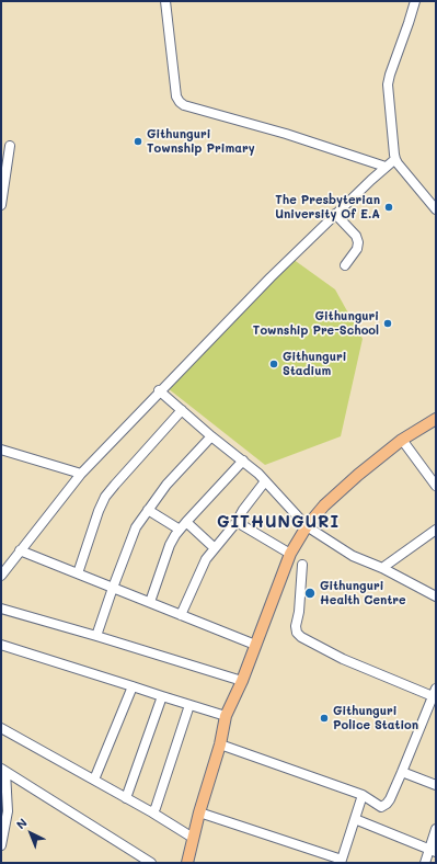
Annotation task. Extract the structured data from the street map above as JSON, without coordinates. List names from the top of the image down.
{
  "districts": ["GITHUNGURI"],
  "places": [
    "Githunguri Township Primary",
    "The Presbyterian University Of E.A",
    "Githunguri Township Pre-School",
    "Githunguri Stadium",
    "Githunguri Health Centre",
    "Githunguri Police Station"
  ],
  "north": "top left"
}
